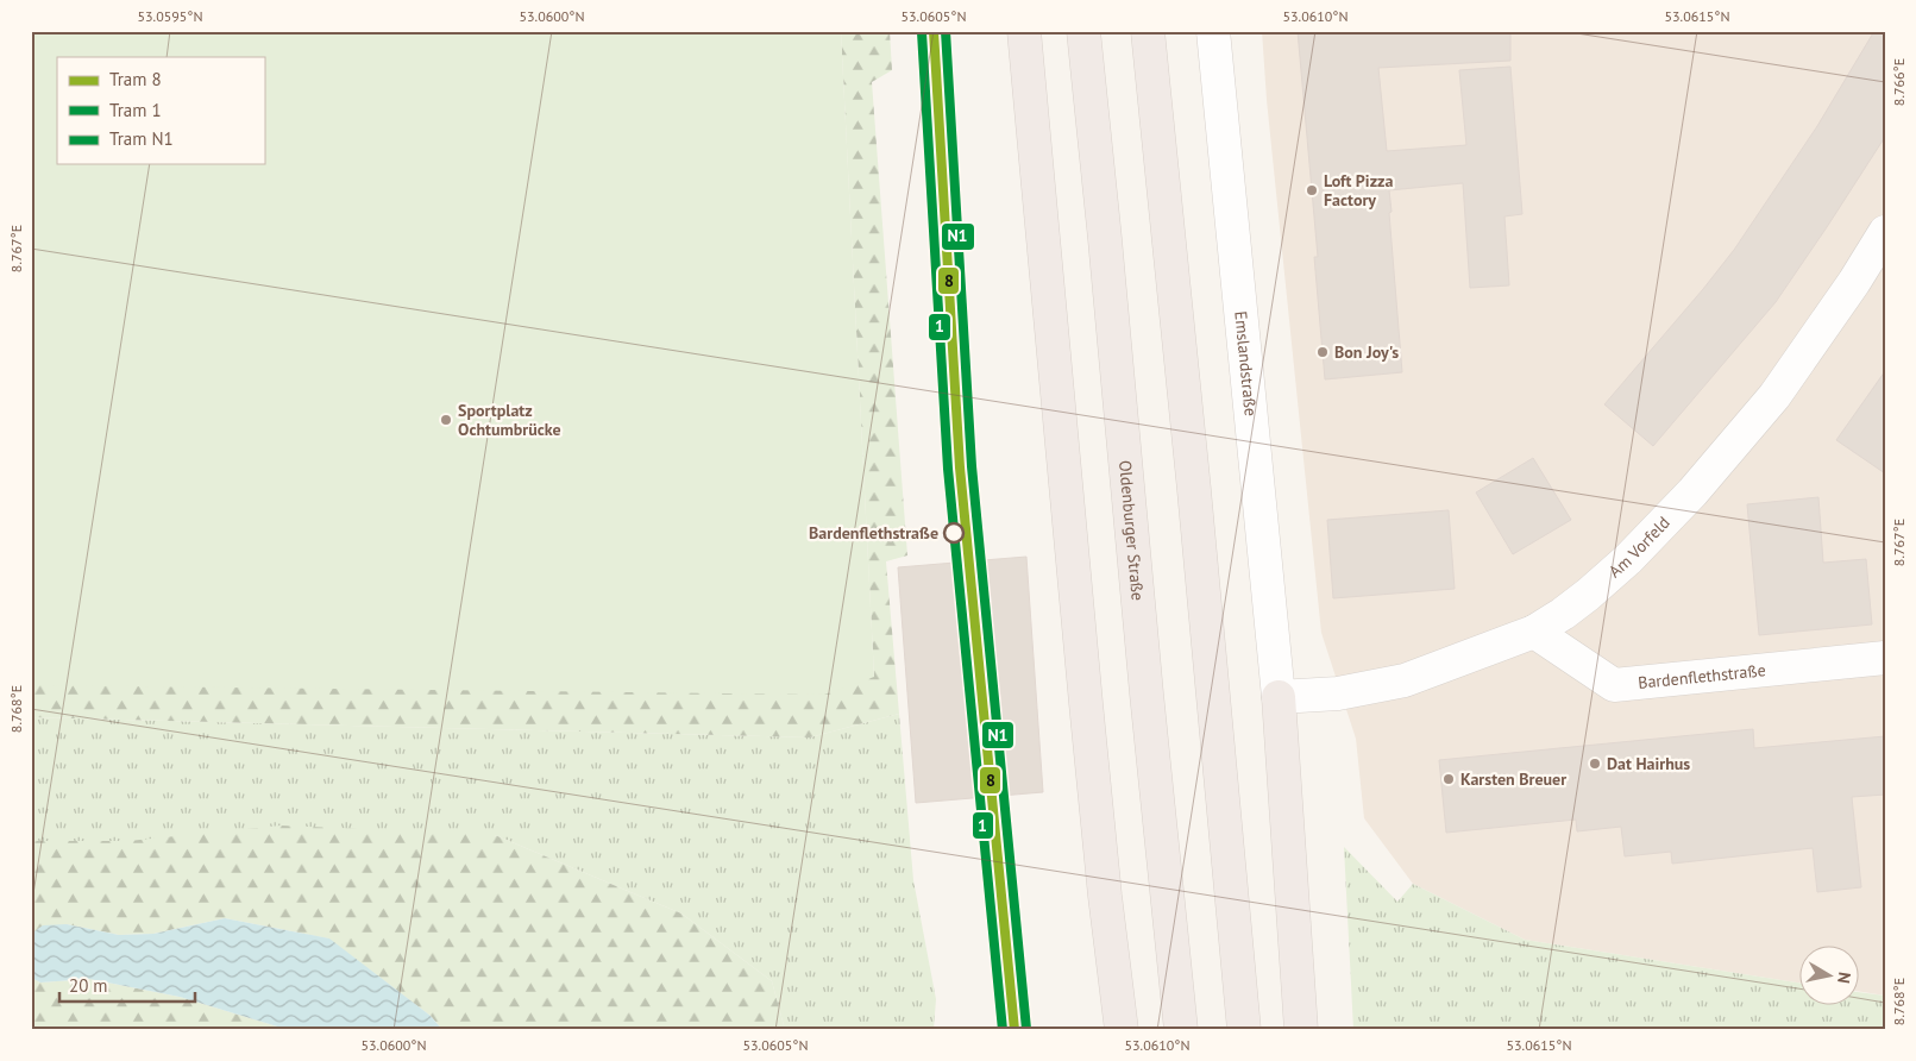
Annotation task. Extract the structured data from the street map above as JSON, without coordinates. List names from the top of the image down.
{
  "streets": {
    "highway": ["Oldenburger Straße"],
    "street": ["Emslandstraße", "Am Vorfeld", "Bardenflethstraße"]
  },
  "crossings": [
    ["Emslandstraße", "Am Vorfeld"],
    ["Am Vorfeld", "Bardenflethstraße"]
  ],
  "places": [
    "Loft Pizza Factory",
    "Bon Joy's",
    "Sportplatz Ochtumbrücke",
    "Bardenflethstraße",
    "Dat Hairhus",
    "Karsten Breuer"
  ],
  "lines": ["tram line 8", "tram line N1", "tram line 1"],
  "legend": ["Tram 8", "Tram 1", "Tram N1"],
  "scale_bar": "20 m",
  "north": "right",
  "coordinates": [
    "53.0595°N",
    "53.0600°N",
    "53.0605°N",
    "53.0610°N",
    "53.0615°N",
    "8.766°E",
    "8.767°E",
    "8.768°E"
  ]
}
